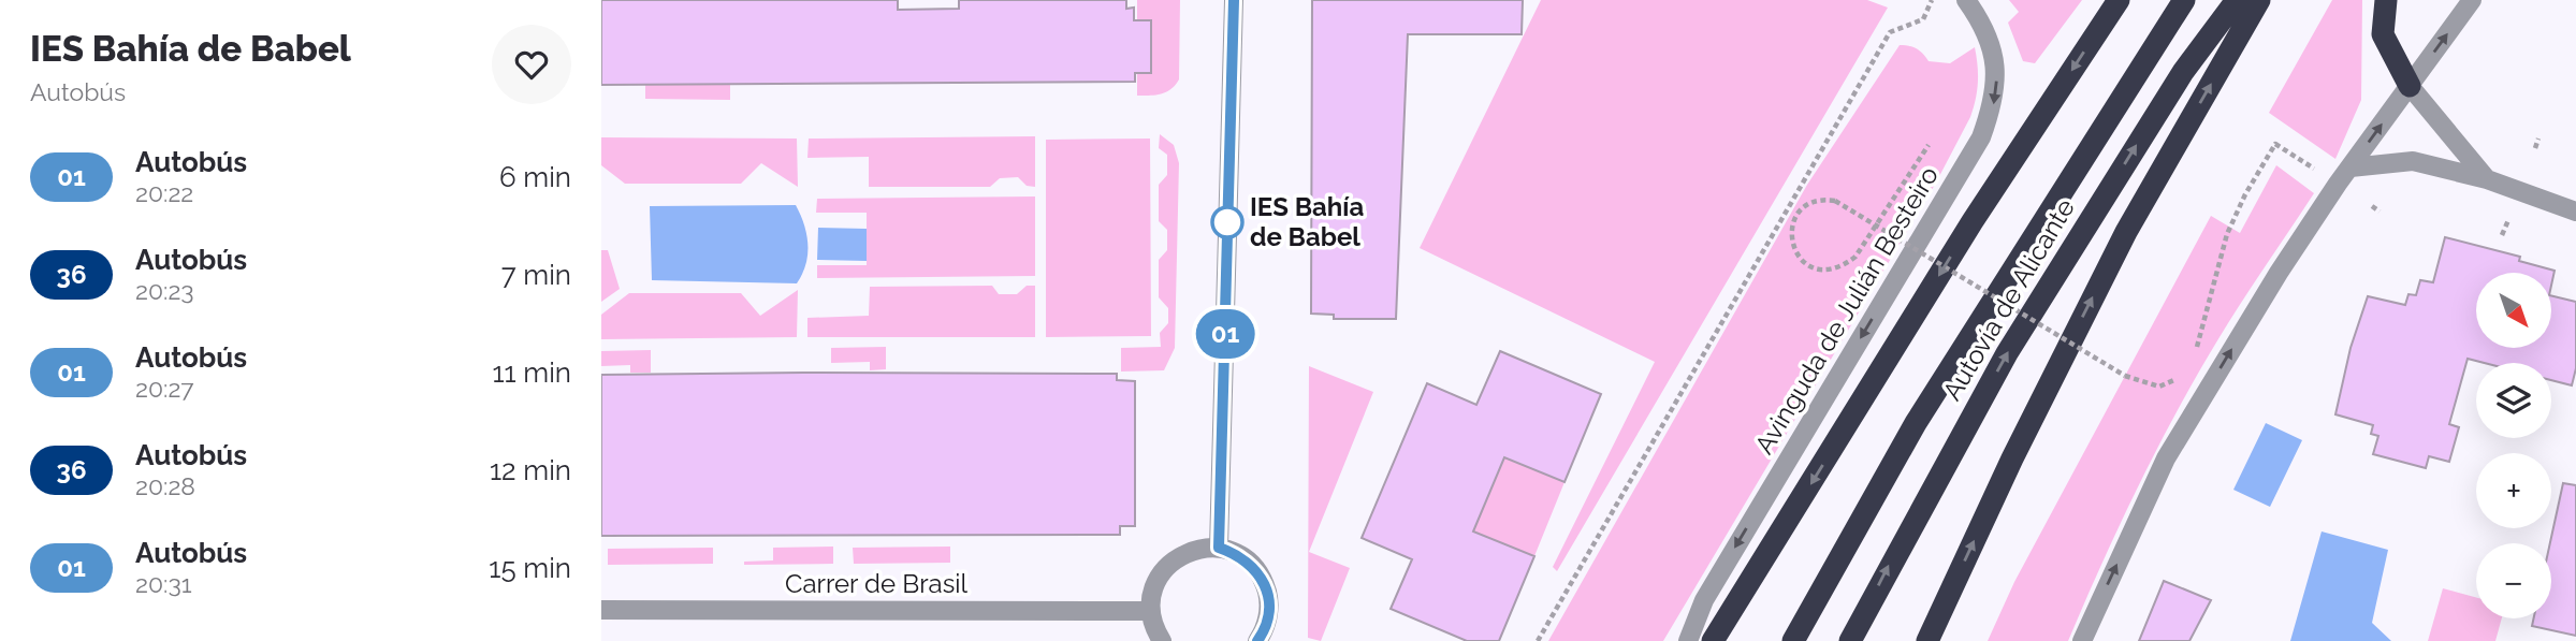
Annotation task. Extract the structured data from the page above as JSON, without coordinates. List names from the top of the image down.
{
  "streets": {
    "highway": ["Autovía de Alicante"],
    "street": ["Avinguda de Julián Besteiro", "Carrer de Brasil"]
  },
  "one_way": ["Avinguda de Julián Besteiro"],
  "places": ["IES Bahía de Babel"],
  "lines": ["bus line 01"],
  "north": "bottom right",
  "page": {
    "heading": ["IES Bahía de Babel", "Autobús"],
    "on_map": "01",
    "list": [
      {
        "mark": "01",
        "name": "Autobús",
        "note": "20:22",
        "value": "6 min"
      },
      {
        "mark": "36",
        "name": "Autobús",
        "note": "20:23",
        "value": "7 min"
      },
      {
        "mark": "01",
        "name": "Autobús",
        "note": "20:27",
        "value": "11 min"
      },
      {
        "mark": "36",
        "name": "Autobús",
        "note": "20:28",
        "value": "12 min"
      },
      {
        "mark": "01",
        "name": "Autobús",
        "note": "20:31",
        "value": "15 min"
      }
    ],
    "map_buttons": ["+", "−"]
  }
}
